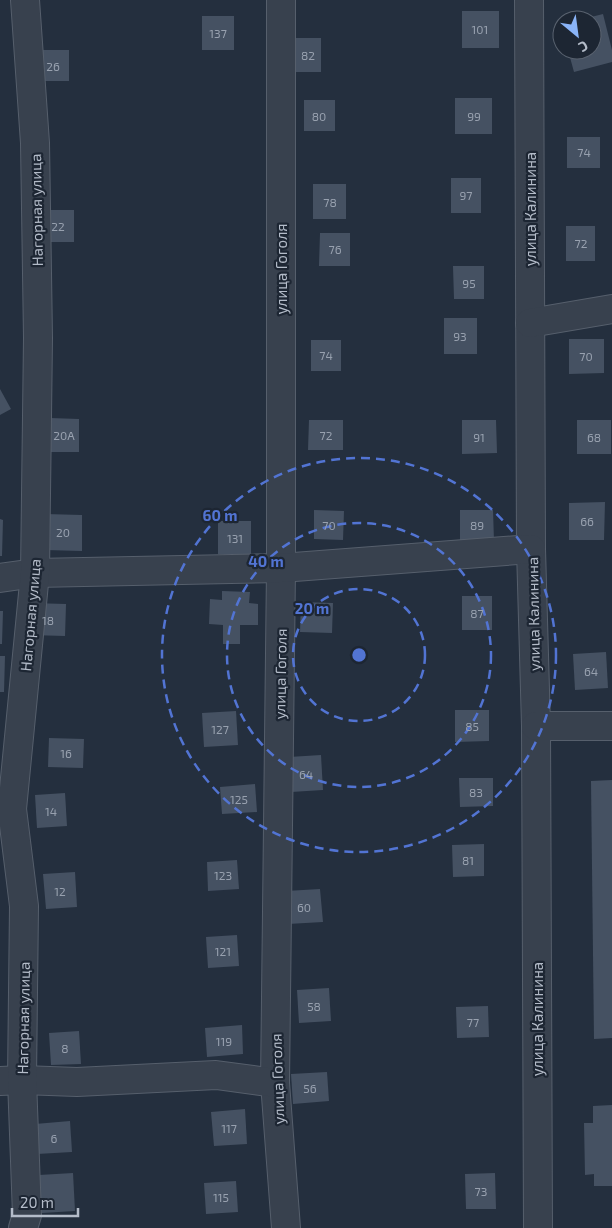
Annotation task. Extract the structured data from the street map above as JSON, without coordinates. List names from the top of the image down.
{
  "streets": {
    "street": ["улица Калинина", "Нагорная улица", "улица Гоголя"]
  },
  "house_numbers": [
    "101",
    "137",
    "82",
    "26",
    "80",
    "99",
    "74",
    "97",
    "78",
    "22",
    "72",
    "76",
    "95",
    "93",
    "74",
    "70",
    "20А",
    "72",
    "91",
    "68",
    "66",
    "70",
    "89",
    "20",
    "131",
    "87",
    "18",
    "64",
    "85",
    "127",
    "16",
    "64",
    "83",
    "125",
    "14",
    "81",
    "123",
    "12",
    "60",
    "121",
    "58",
    "77",
    "119",
    "8",
    "56",
    "117",
    "6",
    "73",
    "115"
  ],
  "scale_bar": "20 m",
  "north": "bottom right",
  "rings": ["60 m", "40 m", "20 m"]
}
